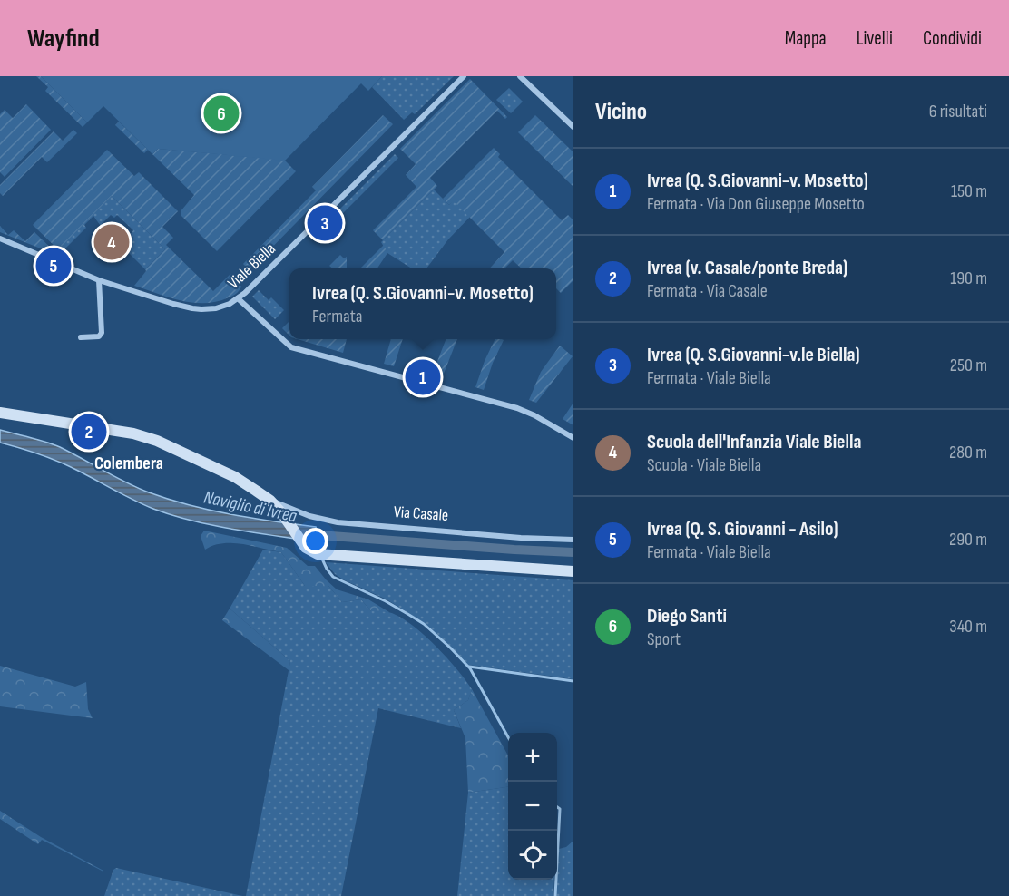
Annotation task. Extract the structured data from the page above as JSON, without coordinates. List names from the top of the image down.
{
  "streets": {
    "main road": ["Via Casale"],
    "street": ["Viale Biella"]
  },
  "districts": ["Colembera"],
  "water": ["Naviglio di Ivrea"],
  "page": {
    "header": "Wayfind",
    "nav": ["Mappa", "Livelli", "Condividi"],
    "heading": ["Vicino", "6 risultati"],
    "pins": [
      "6",
      "3",
      "4",
      "5",
      "1",
      "2"
    ],
    "list": [
      {
        "mark": "1",
        "name": "Ivrea (Q. S.Giovanni-v. Mosetto)",
        "note": "Fermata · Via Don Giuseppe Mosetto",
        "value": "150 m"
      },
      {
        "mark": "2",
        "name": "Ivrea (v. Casale/ponte Breda)",
        "note": "Fermata · Via Casale",
        "value": "190 m"
      },
      {
        "mark": "3",
        "name": "Ivrea (Q. S.Giovanni-v.le Biella)",
        "note": "Fermata · Viale Biella",
        "value": "250 m"
      },
      {
        "mark": "4",
        "name": "Scuola dell'Infanzia Viale Biella",
        "note": "Scuola · Viale Biella",
        "value": "280 m"
      },
      {
        "mark": "5",
        "name": "Ivrea (Q. S. Giovanni - Asilo)",
        "note": "Fermata · Viale Biella",
        "value": "290 m"
      },
      {
        "mark": "6",
        "name": "Diego Santi",
        "note": "Sport",
        "value": "340 m"
      }
    ],
    "popup": ["Ivrea (Q. S.Giovanni-v. Mosetto)", "Fermata"],
    "map_buttons": ["+", "−"]
  }
}
